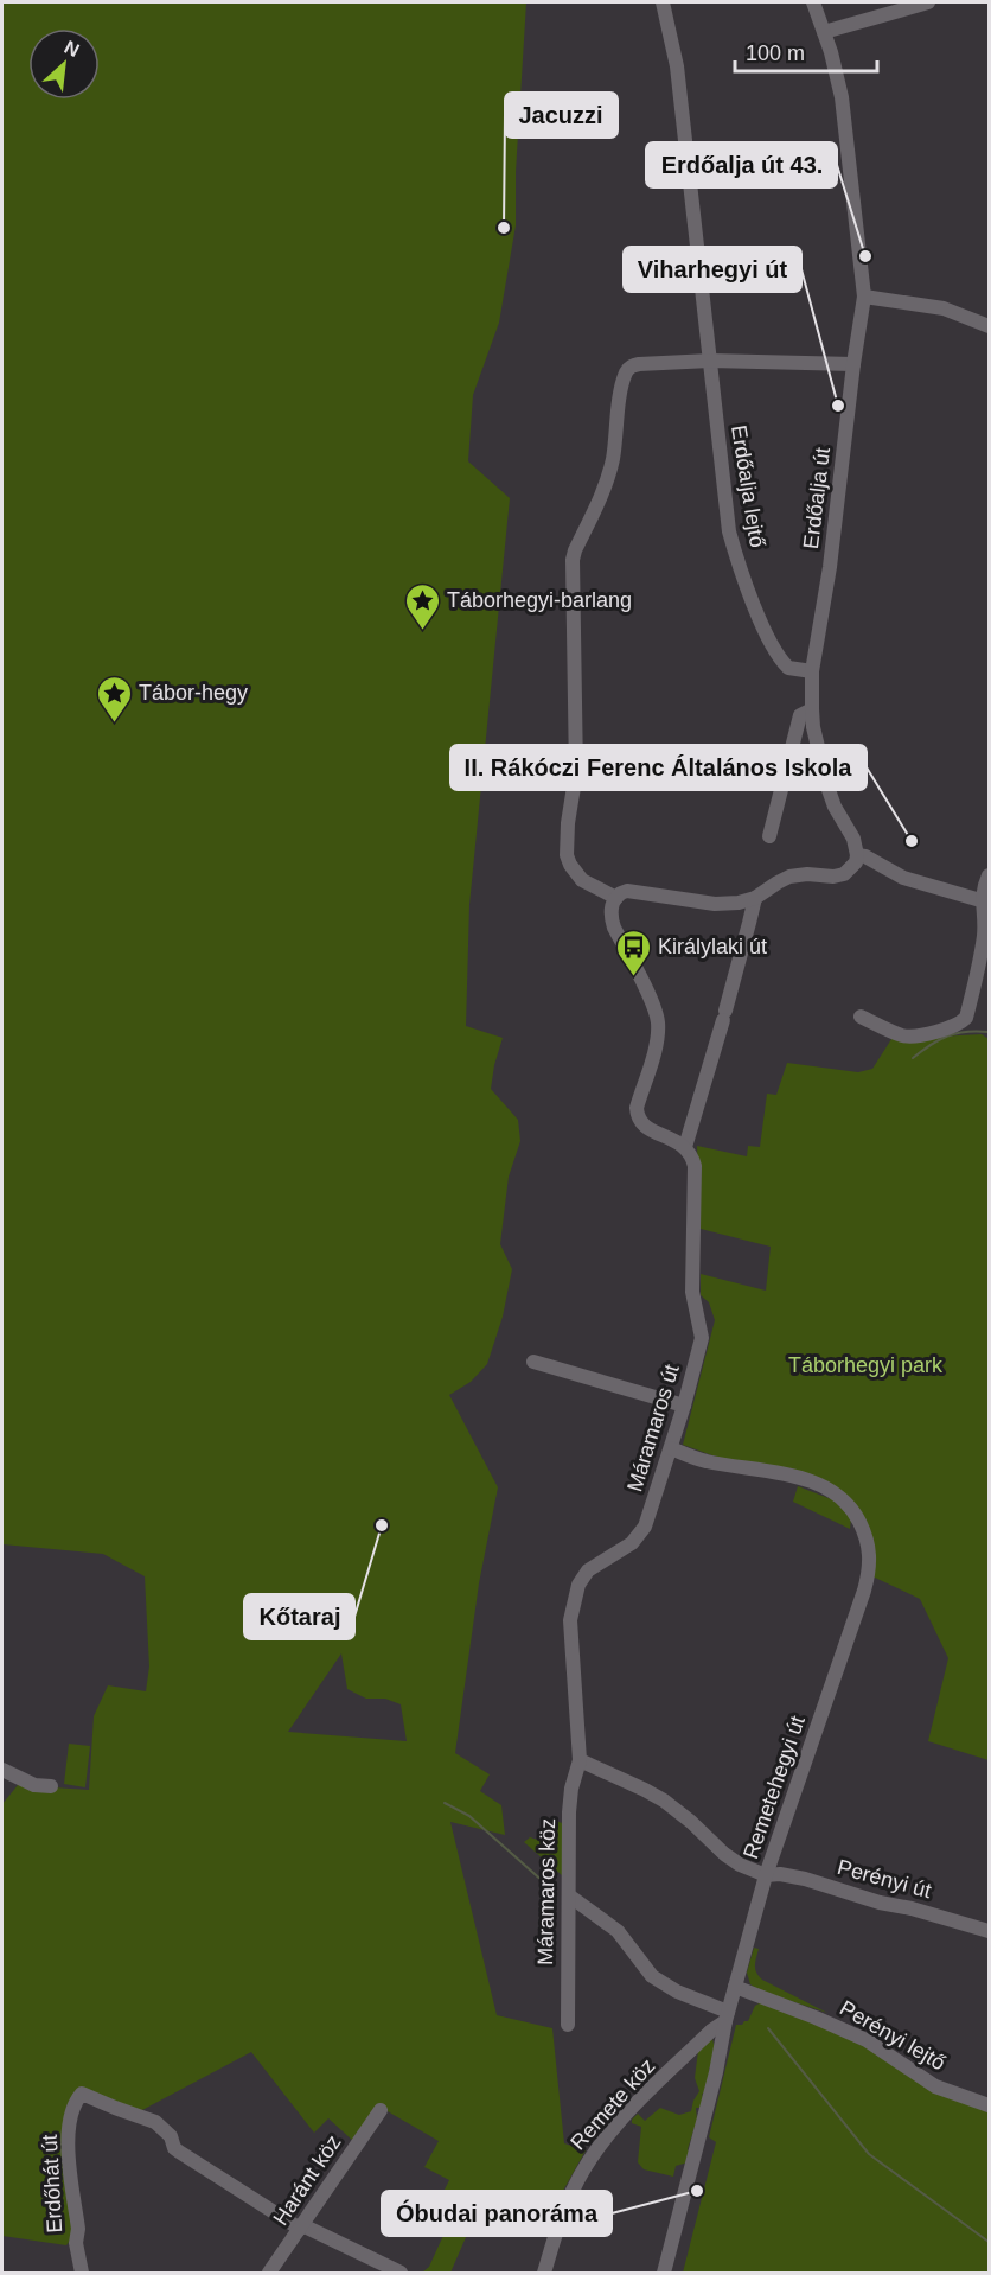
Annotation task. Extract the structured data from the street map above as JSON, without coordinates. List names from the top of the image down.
{
  "streets": {
    "street": [
      "Erdőalja lejtő",
      "Erdőalja út",
      "Máramaros út",
      "Remetehegyi út",
      "Perényi út",
      "Máramaros köz",
      "Perényi lejtő",
      "Remete köz",
      "Haránt köz",
      "Erdőhát út"
    ]
  },
  "crossings": [
    ["Erdőalja lejtő", "Erdőalja út"],
    ["Máramaros út", "Remetehegyi út"],
    ["Máramaros út", "Máramaros köz"],
    ["Remetehegyi út", "Perényi út"],
    ["Remetehegyi út", "Perényi lejtő"],
    ["Remetehegyi út", "Remete köz"],
    ["Haránt köz", "Erdőhát út"]
  ],
  "parks": ["Táborhegyi park"],
  "places": {
    "other": [
      "Jacuzzi",
      "Erdőalja út 43.",
      "Viharhegyi út",
      "II. Rákóczi Ferenc Általános Iskola",
      "Kőtaraj",
      "Óbudai panoráma"
    ],
    "place": ["Táborhegyi-barlang", "Tábor-hegy"],
    "bus stop": ["Királylaki út"]
  },
  "scale_bar": "100 m",
  "north": "top right"
}
